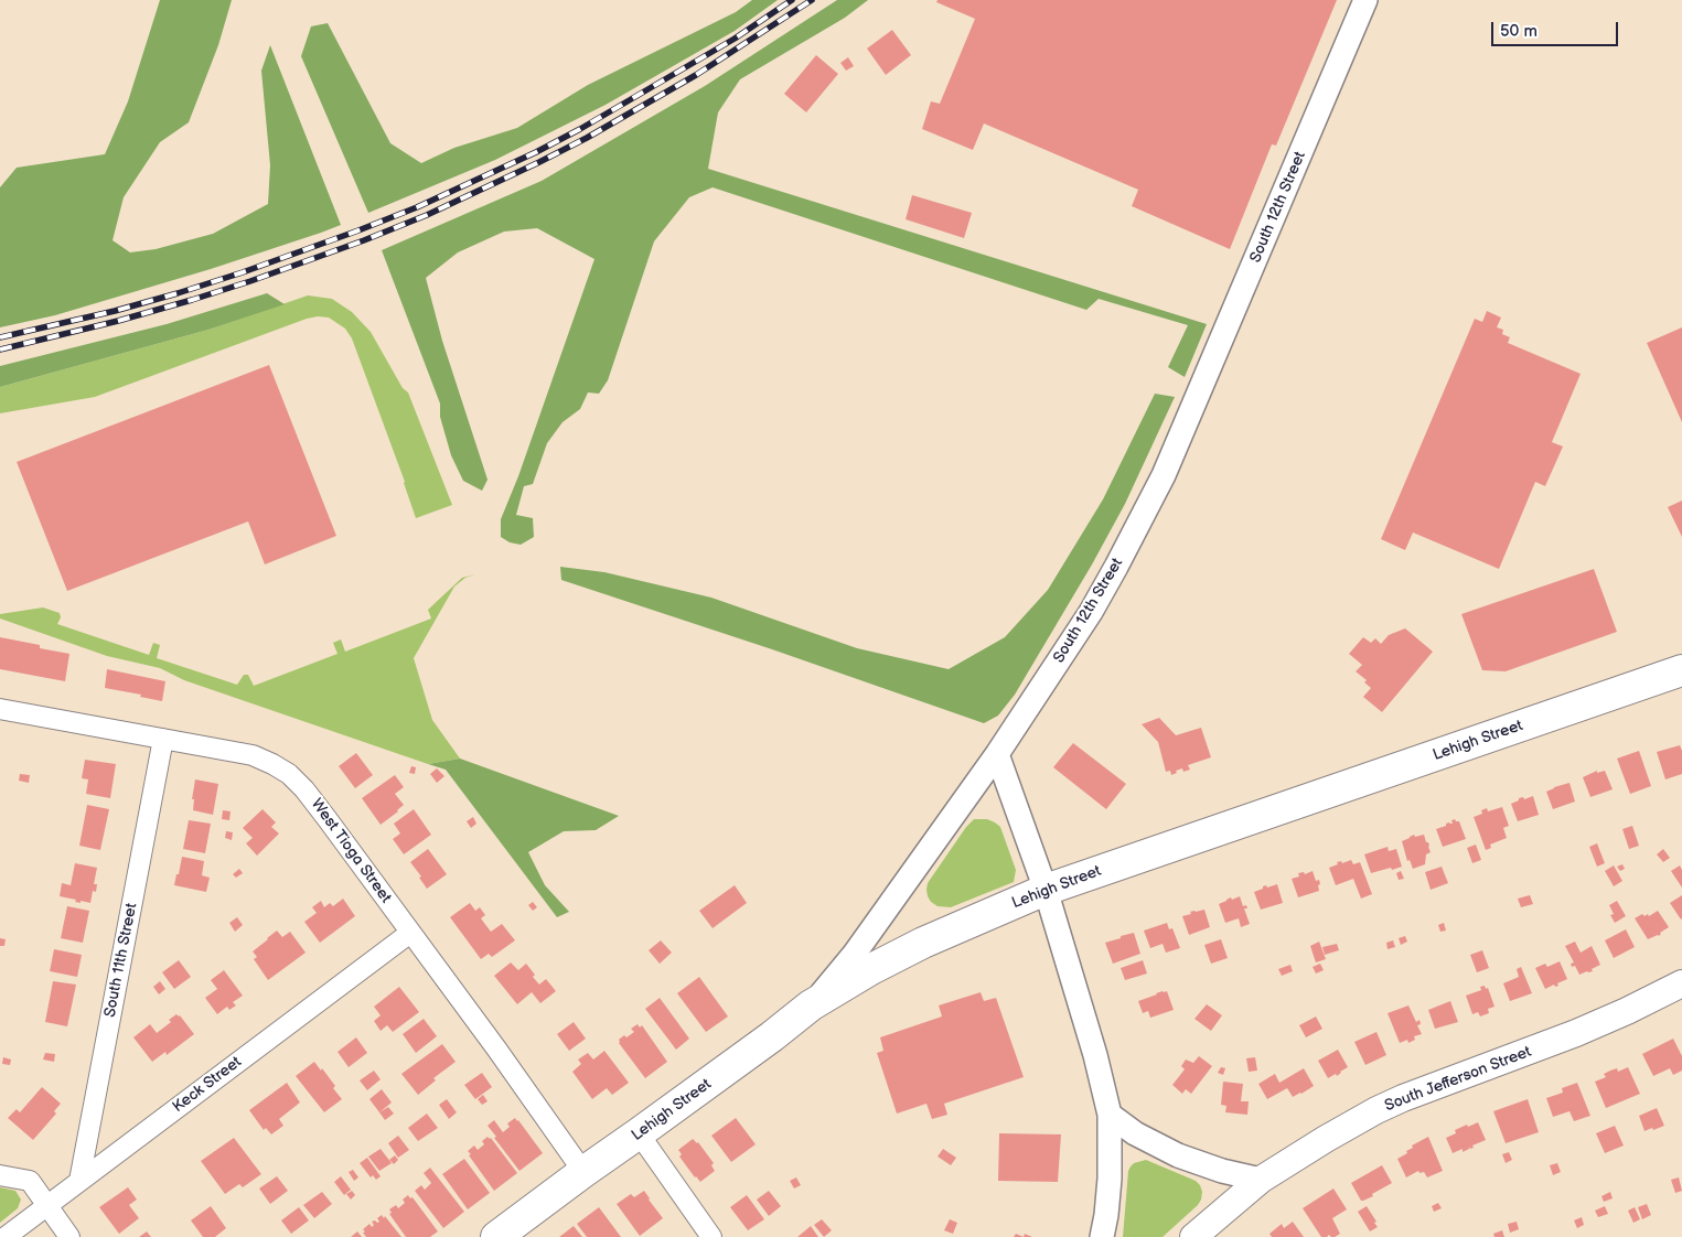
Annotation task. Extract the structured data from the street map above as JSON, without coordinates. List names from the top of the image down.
{
  "streets": {
    "main road": ["Lehigh Street", "South Jefferson Street"],
    "street": [
      "South 12th Street",
      "West Tioga Street",
      "South 11th Street",
      "Keck Street"
    ]
  },
  "crossings": [
    ["South 12th Street", "Lehigh Street"],
    ["Lehigh Street", "West Tioga Street"],
    ["West Tioga Street", "South 11th Street"],
    ["West Tioga Street", "Keck Street"],
    ["South 11th Street", "Keck Street"]
  ],
  "scale_bar": "50 m"
}
